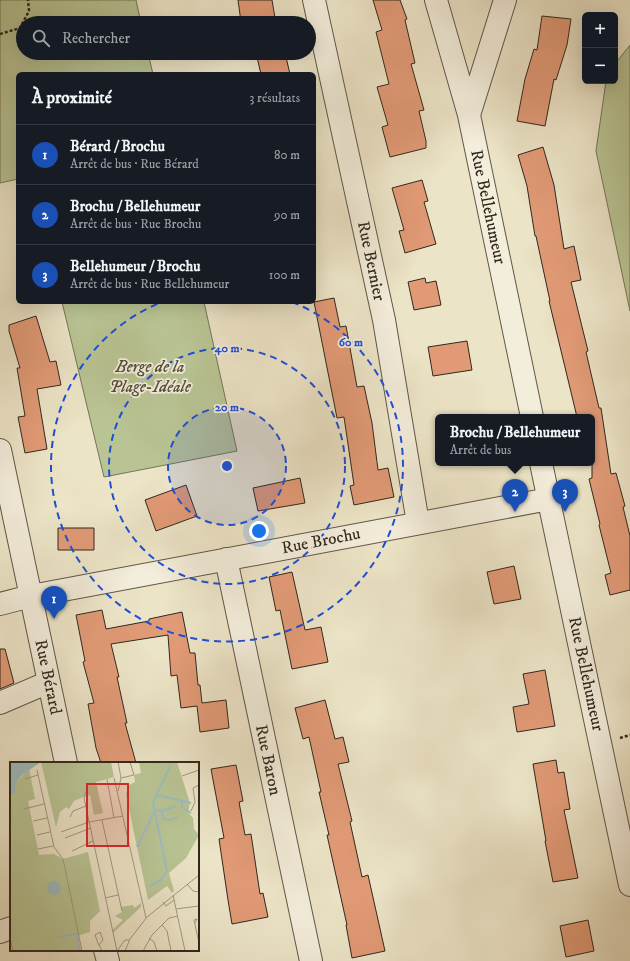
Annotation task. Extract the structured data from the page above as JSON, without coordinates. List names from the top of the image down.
{
  "streets": {
    "street": [
      "Rue Bellehumeur",
      "Rue Bernier",
      "Rue Brochu",
      "Rue Bérard",
      "Rue Baron"
    ]
  },
  "crossings": [
    ["Rue Bellehumeur", "Rue Brochu"],
    ["Rue Bernier", "Rue Brochu"],
    ["Rue Brochu", "Rue Bérard"],
    ["Rue Brochu", "Rue Baron"]
  ],
  "parks": ["Berge de la Plage-Idéale"],
  "page": {
    "map_buttons": ["+", "−"],
    "search": "Rechercher",
    "heading": ["À proximité", "3 résultats"],
    "list": [
      {
        "mark": "1",
        "name": "Bérard / Brochu",
        "note": "Arrêt de bus · Rue Bérard",
        "value": "80 m"
      },
      {
        "mark": "2",
        "name": "Brochu / Bellehumeur",
        "note": "Arrêt de bus · Rue Brochu",
        "value": "90 m"
      },
      {
        "mark": "3",
        "name": "Bellehumeur / Brochu",
        "note": "Arrêt de bus · Rue Bellehumeur",
        "value": "100 m"
      }
    ],
    "popup": ["Brochu / Bellehumeur", "Arrêt de bus"],
    "pins": ["2", "3", "1"]
  },
  "rings": ["60 m", "40 m", "20 m"]
}
